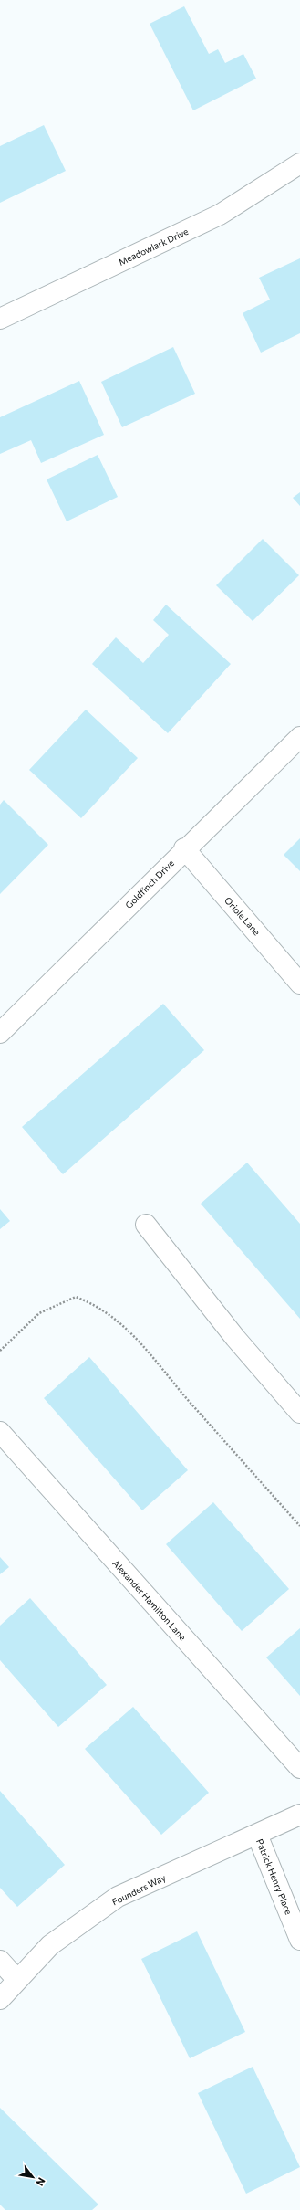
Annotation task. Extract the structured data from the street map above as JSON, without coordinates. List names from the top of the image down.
{
  "streets": {
    "street": [
      "Meadowlark Drive",
      "Goldfinch Drive",
      "Oriole Lane",
      "Alexander Hamilton Lane",
      "Patrick Henry Place",
      "Founders Way"
    ]
  },
  "crossings": [
    ["Goldfinch Drive", "Oriole Lane"],
    ["Patrick Henry Place", "Founders Way"]
  ],
  "north": "bottom right"
}
